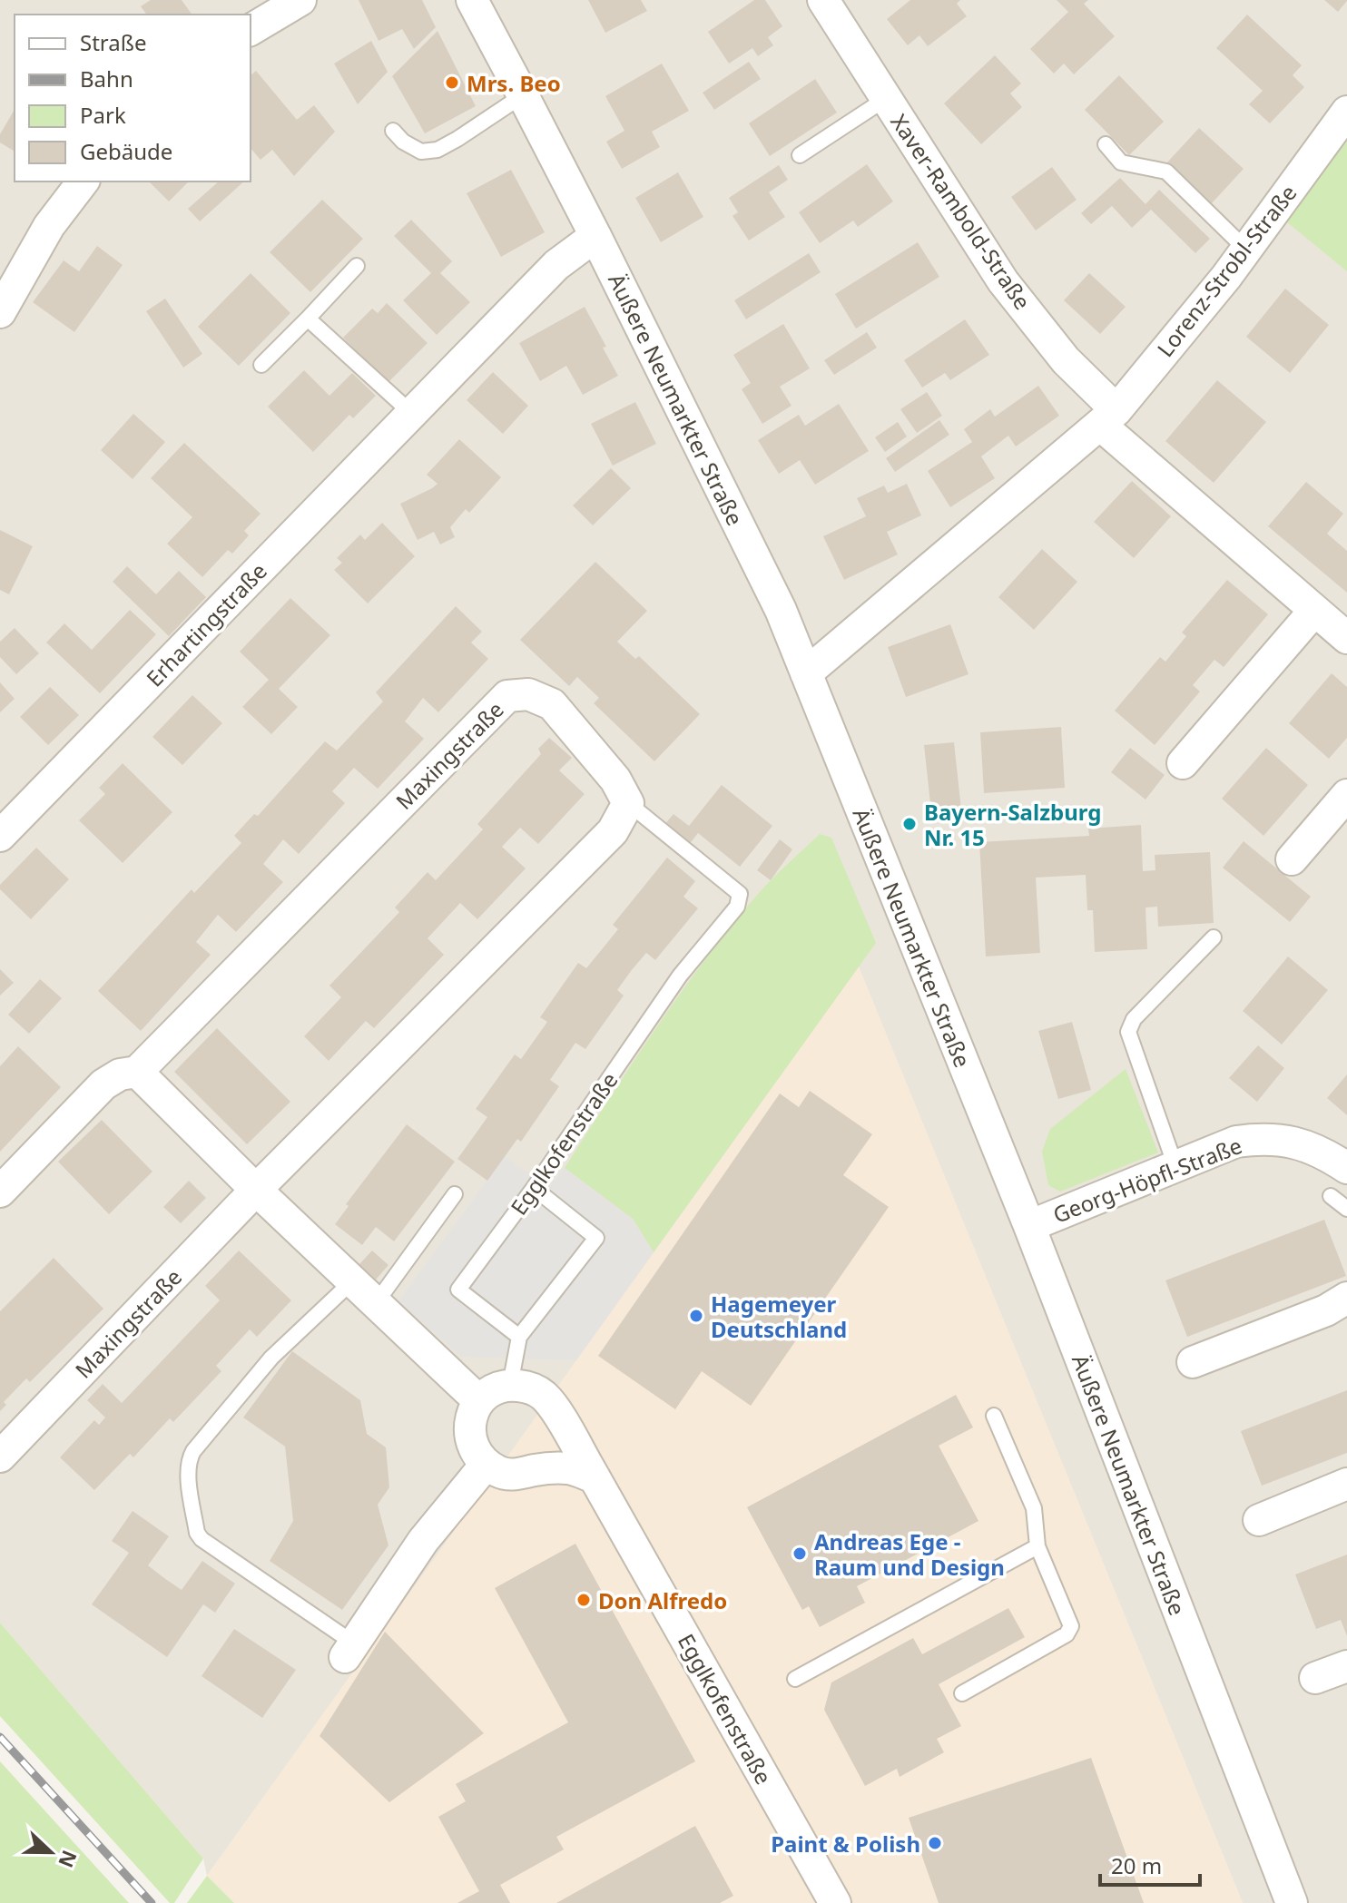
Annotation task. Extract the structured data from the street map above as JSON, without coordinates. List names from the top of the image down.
{
  "streets": {
    "street": [
      "Xaver-Rambold-Straße",
      "Lorenz-Strobl-Straße",
      "Äußere Neumarkter Straße",
      "Erhartingstraße",
      "Maxingstraße",
      "Egglkofenstraße",
      "Georg-Höpfl-Straße"
    ]
  },
  "crossings": [
    ["Xaver-Rambold-Straße", "Lorenz-Strobl-Straße"],
    ["Lorenz-Strobl-Straße", "Äußere Neumarkter Straße"],
    ["Äußere Neumarkter Straße", "Erhartingstraße"],
    ["Äußere Neumarkter Straße", "Georg-Höpfl-Straße"],
    ["Maxingstraße", "Egglkofenstraße"]
  ],
  "places": [
    "Mrs. Beo",
    "Bayern-Salzburg Nr. 15",
    "Hagemeyer Deutschland",
    "Andreas Ege - Raum und Design",
    "Don Alfredo",
    "Paint & Polish"
  ],
  "legend": [
    "Straße",
    "Bahn",
    "Park",
    "Gebäude"
  ],
  "scale_bar": "20 m",
  "north": "right"
}
